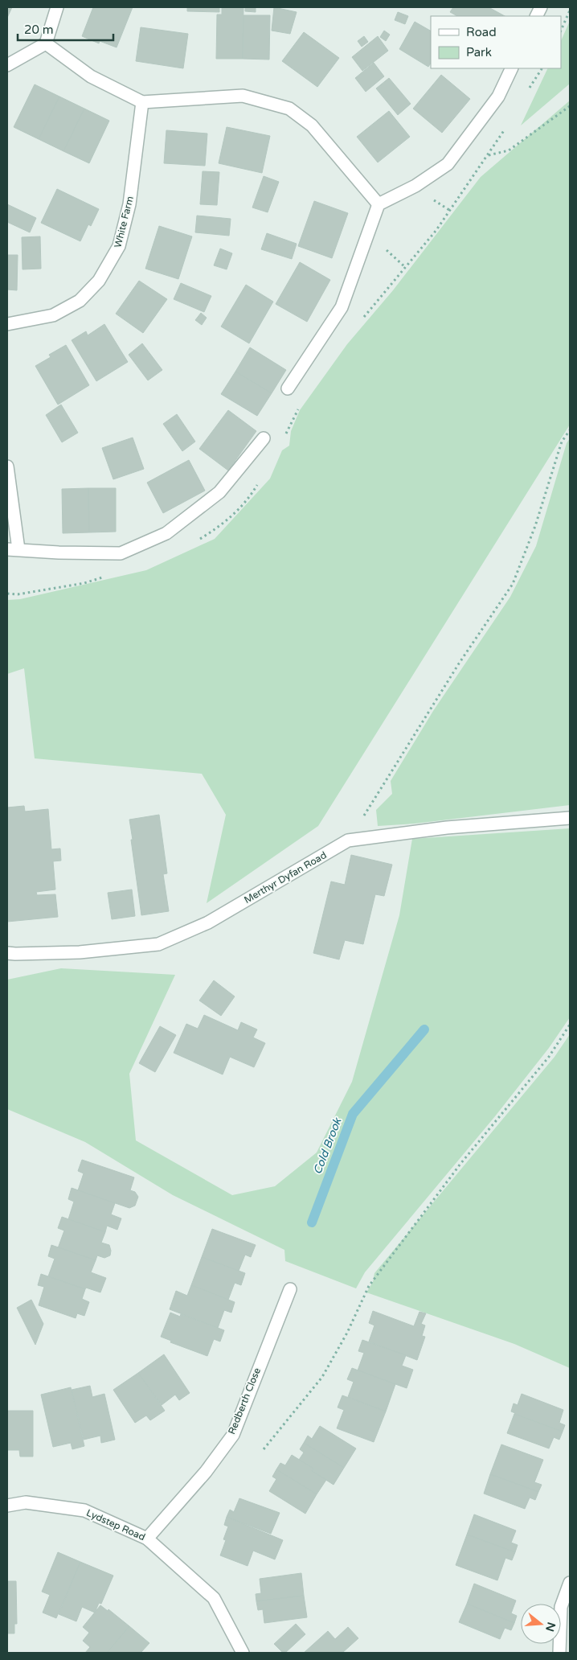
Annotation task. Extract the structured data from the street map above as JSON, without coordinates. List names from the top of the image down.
{
  "streets": {
    "street": [
      "White Farm",
      "Merthyr Dyfan Road",
      "Redberth Close",
      "Lydstep Road"
    ]
  },
  "crossings": [
    ["Redberth Close", "Lydstep Road"]
  ],
  "water": ["Cold Brook"],
  "legend": ["Road", "Park"],
  "scale_bar": "20 m",
  "north": "right"
}
